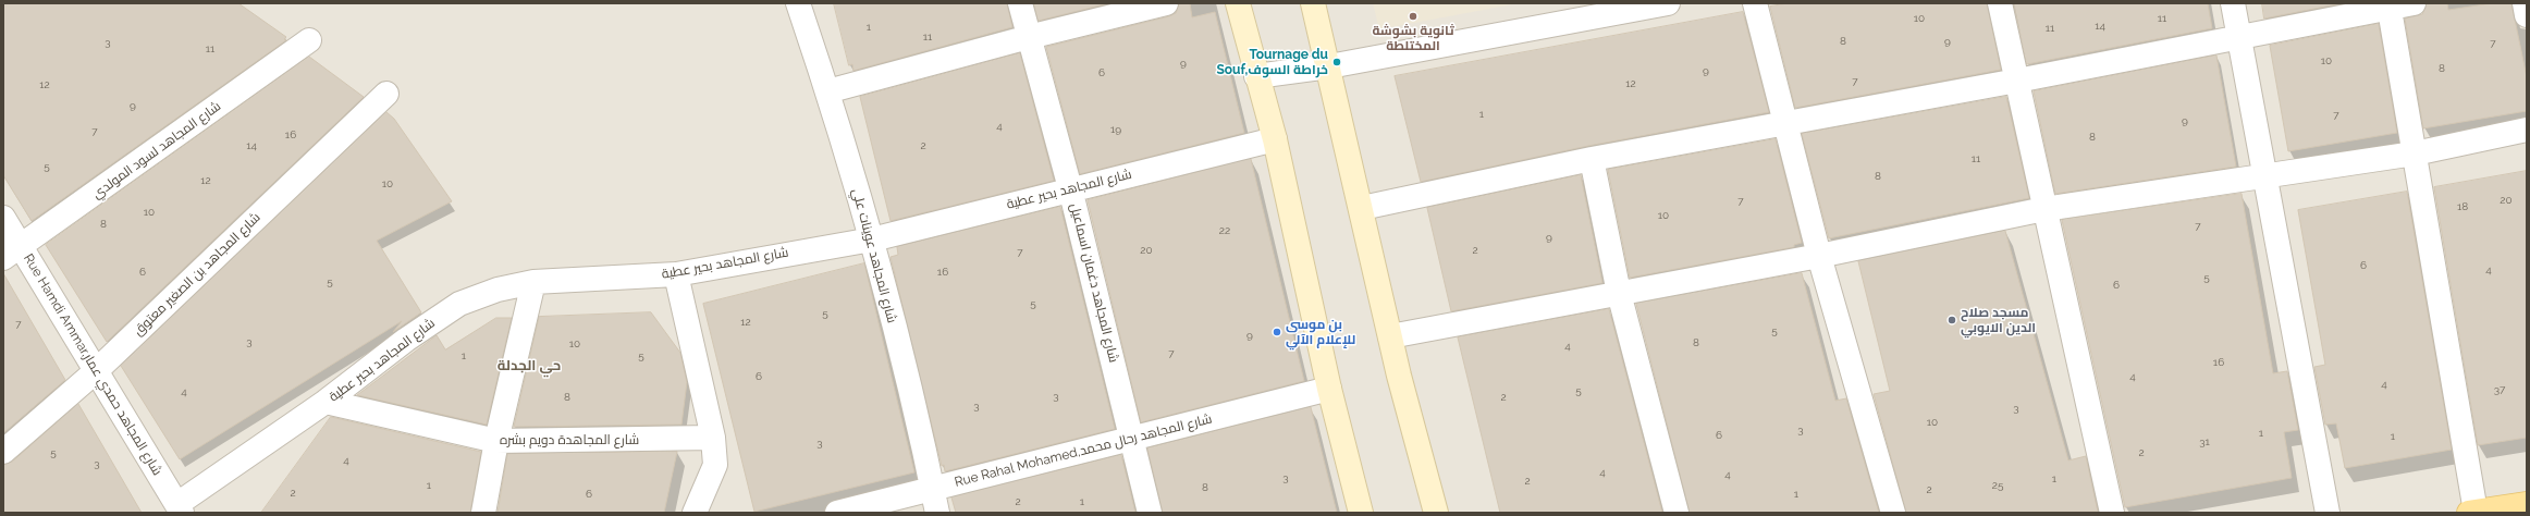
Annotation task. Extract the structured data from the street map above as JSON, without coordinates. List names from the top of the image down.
{
  "streets": {
    "street": [
      "شارع المجاهد لسود المولدي",
      "شارع المجاهد بحير عطية",
      "شارع المجاهد عوينات علي",
      "شارع المجاهد بن الصغير معتوق",
      "شارع المجاهد دغمان اسماعيل",
      "Rue Hamdi Ammar,شارع المجاهد حمدي عمار",
      "شارع المجاهدة دويم بشره",
      "Rue Rahal Mohamed,شارع المجاهد رحال محمد"
    ]
  },
  "crossings": [
    ["شارع المجاهد لسود المولدي", "Rue Hamdi Ammar,شارع المجاهد حمدي عمار"],
    ["شارع المجاهد بحير عطية", "شارع المجاهد عوينات علي"],
    ["شارع المجاهد بحير عطية", "شارع المجاهد دغمان اسماعيل"],
    ["شارع المجاهد بحير عطية", "Rue Hamdi Ammar,شارع المجاهد حمدي عمار"],
    ["شارع المجاهد بحير عطية", "شارع المجاهدة دويم بشره"],
    ["شارع المجاهد عوينات علي", "Rue Rahal Mohamed,شارع المجاهد رحال محمد"],
    ["شارع المجاهد بن الصغير معتوق", "Rue Hamdi Ammar,شارع المجاهد حمدي عمار"],
    ["شارع المجاهد دغمان اسماعيل", "Rue Rahal Mohamed,شارع المجاهد رحال محمد"]
  ],
  "districts": ["حي الجدلة"],
  "places": [
    "ثانوية بشوشة المختلطة",
    "Tournage du Souf,خراطة السوف",
    "مسجد صلاح الدين الايوبي",
    "بن موسى للإعلام الآلي"
  ],
  "house_numbers": [
    "10",
    "11",
    "14",
    "1",
    "11",
    "11",
    "8",
    "9",
    "3",
    "7",
    "11",
    "10",
    "9",
    "8",
    "9",
    "6",
    "7",
    "12",
    "12",
    "9",
    "1",
    "7",
    "9",
    "4",
    "19",
    "7",
    "16",
    "8",
    "14",
    "2",
    "11",
    "5",
    "8",
    "12",
    "10",
    "20",
    "7",
    "18",
    "10",
    "10",
    "8",
    "7",
    "22",
    "9",
    "20",
    "2",
    "7",
    "6",
    "4",
    "6",
    "16",
    "5",
    "5",
    "6",
    "5",
    "5",
    "12",
    "7",
    "5",
    "9",
    "3",
    "8",
    "10",
    "4",
    "7",
    "1",
    "5",
    "16",
    "6",
    "4",
    "4",
    "37",
    "5",
    "4",
    "3",
    "8",
    "2",
    "3",
    "3",
    "10",
    "3",
    "1",
    "6",
    "1",
    "31",
    "3",
    "5",
    "2",
    "4",
    "3",
    "4",
    "4",
    "3",
    "1",
    "2",
    "1",
    "25",
    "8",
    "2",
    "2",
    "6",
    "1",
    "2",
    "1"
  ]
}
